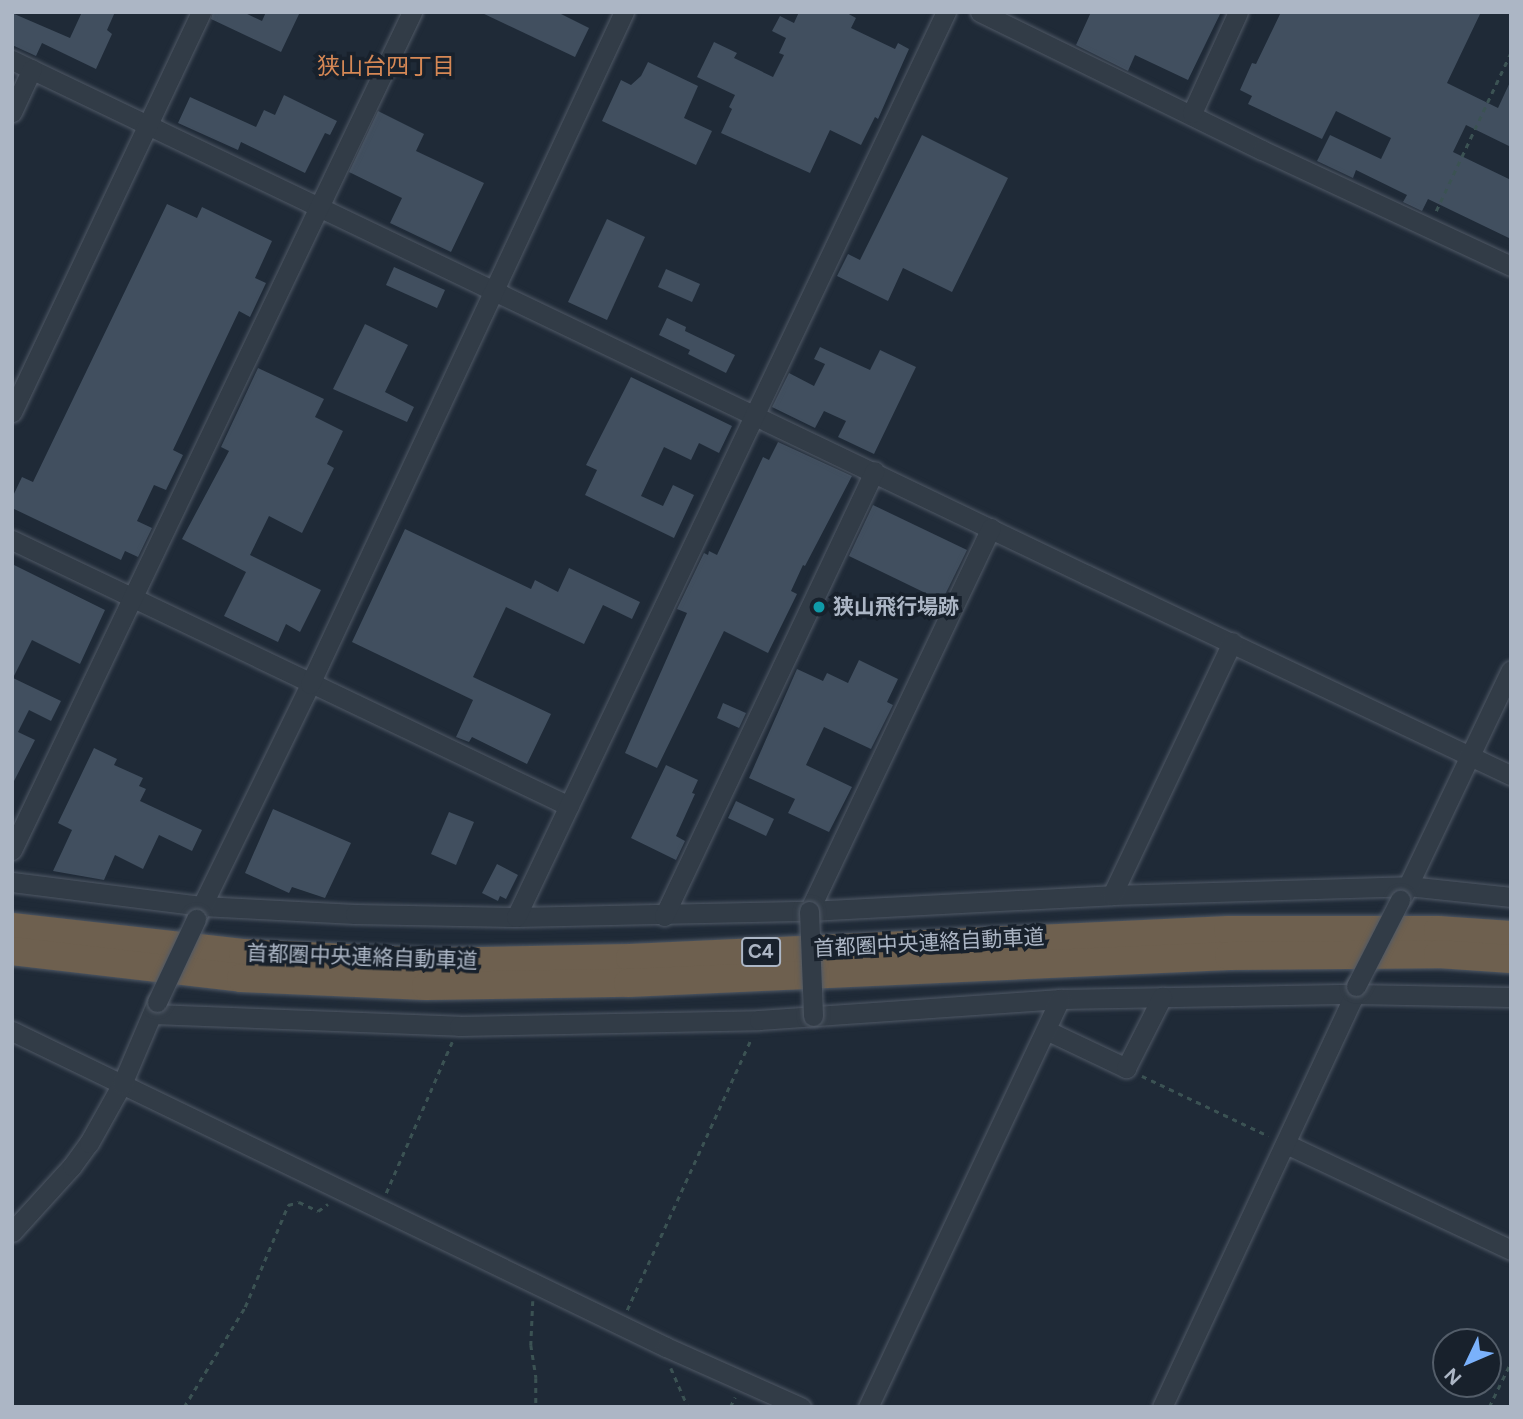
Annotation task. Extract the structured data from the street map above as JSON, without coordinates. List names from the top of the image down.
{
  "streets": {
    "highway": ["首都圏中央連絡自動車道", "C4"]
  },
  "districts": ["狭山台四丁目"],
  "places": ["狭山飛行場跡"],
  "north": "bottom left"
}
